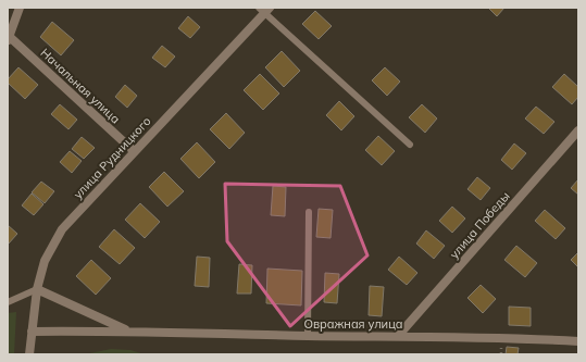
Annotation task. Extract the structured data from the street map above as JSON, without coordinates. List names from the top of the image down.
{
  "streets": {
    "street": [
      "Начальная улица",
      "улица Рудницкого",
      "улица Победы",
      "Овражная улица"
    ]
  },
  "crossings": [
    ["Начальная улица", "улица Рудницкого"],
    ["улица Рудницкого", "Овражная улица"],
    ["улица Победы", "Овражная улица"]
  ]
}
